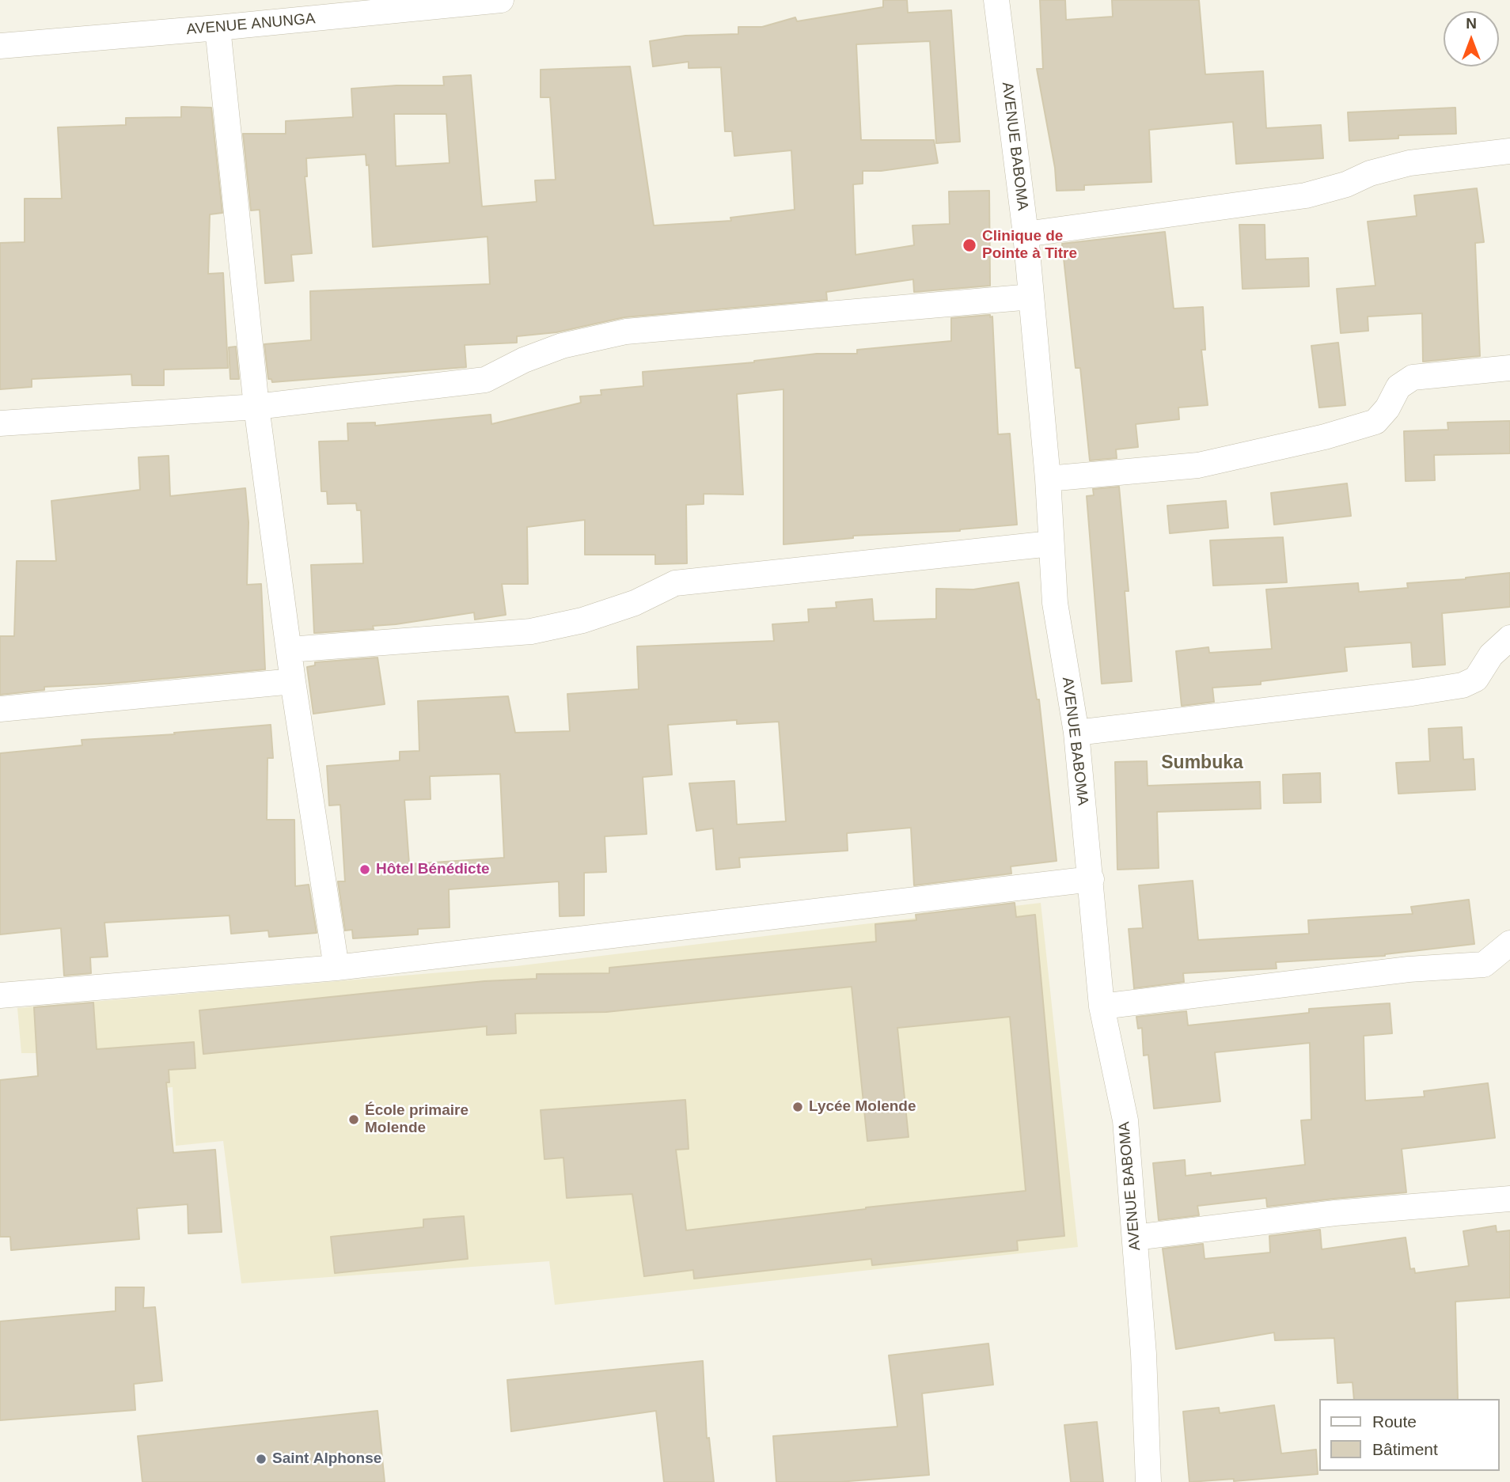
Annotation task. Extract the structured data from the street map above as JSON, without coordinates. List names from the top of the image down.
{
  "streets": {
    "street": ["AVENUE ANUNGA", "AVENUE BABOMA"]
  },
  "districts": ["Sumbuka"],
  "places": [
    "Clinique de Pointe à Titre",
    "Hôtel Bénédicte",
    "Lycée Molende",
    "École primaire Molende",
    "Saint Alphonse"
  ],
  "legend": ["Route", "Bâtiment"],
  "north": "top"
}
